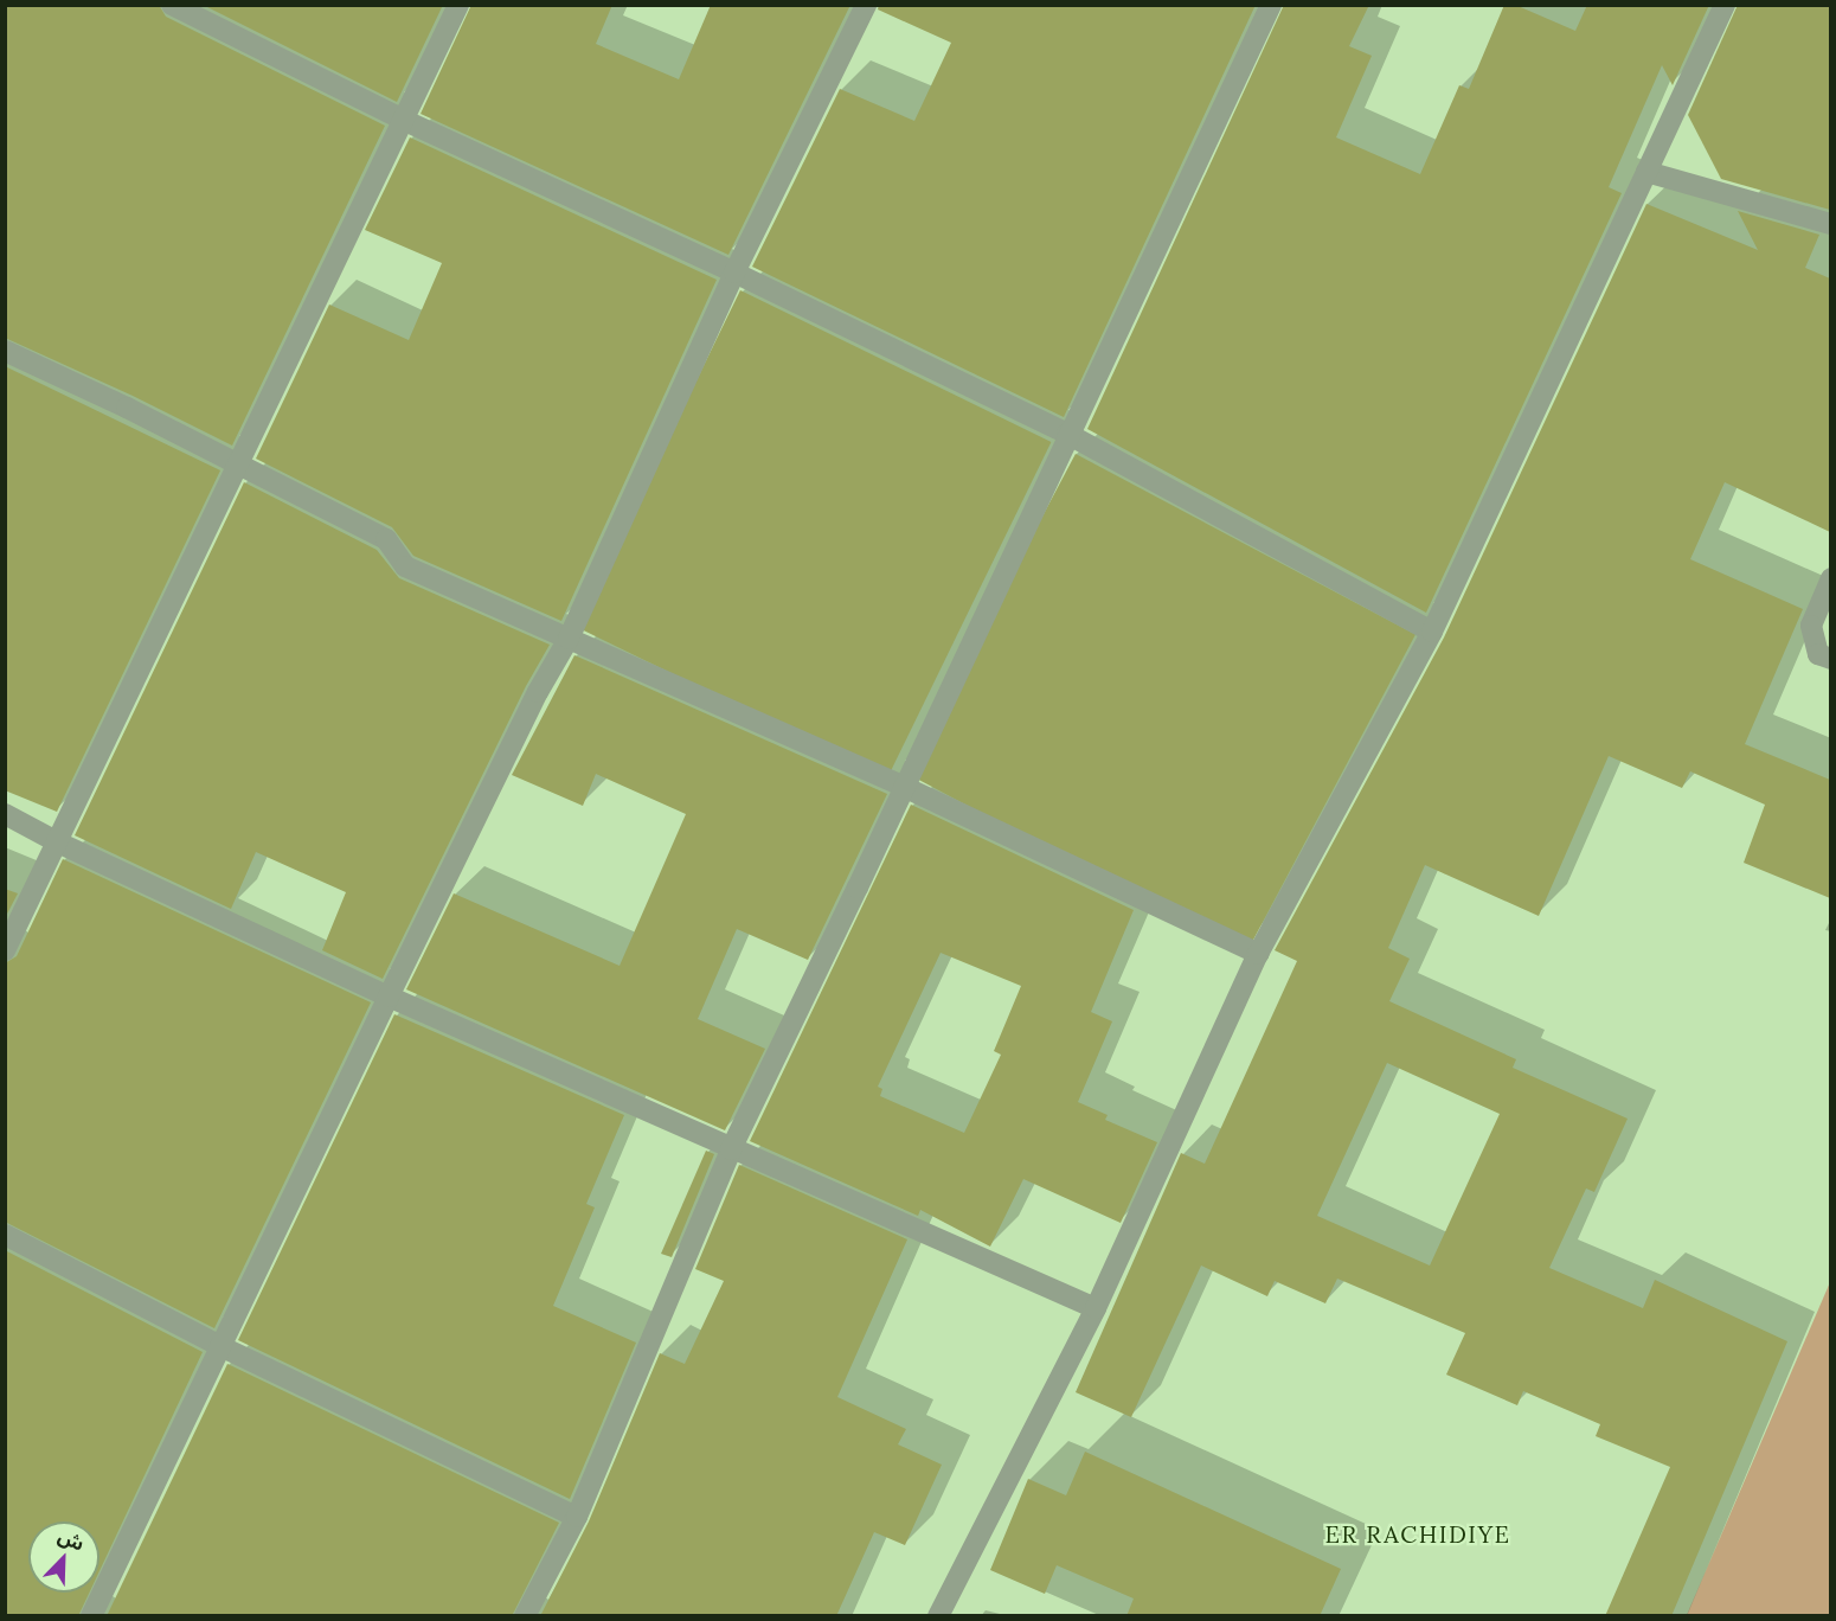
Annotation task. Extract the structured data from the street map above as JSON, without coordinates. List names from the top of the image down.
{
  "districts": ["ER RACHIDIYE"],
  "north": "top right"
}
